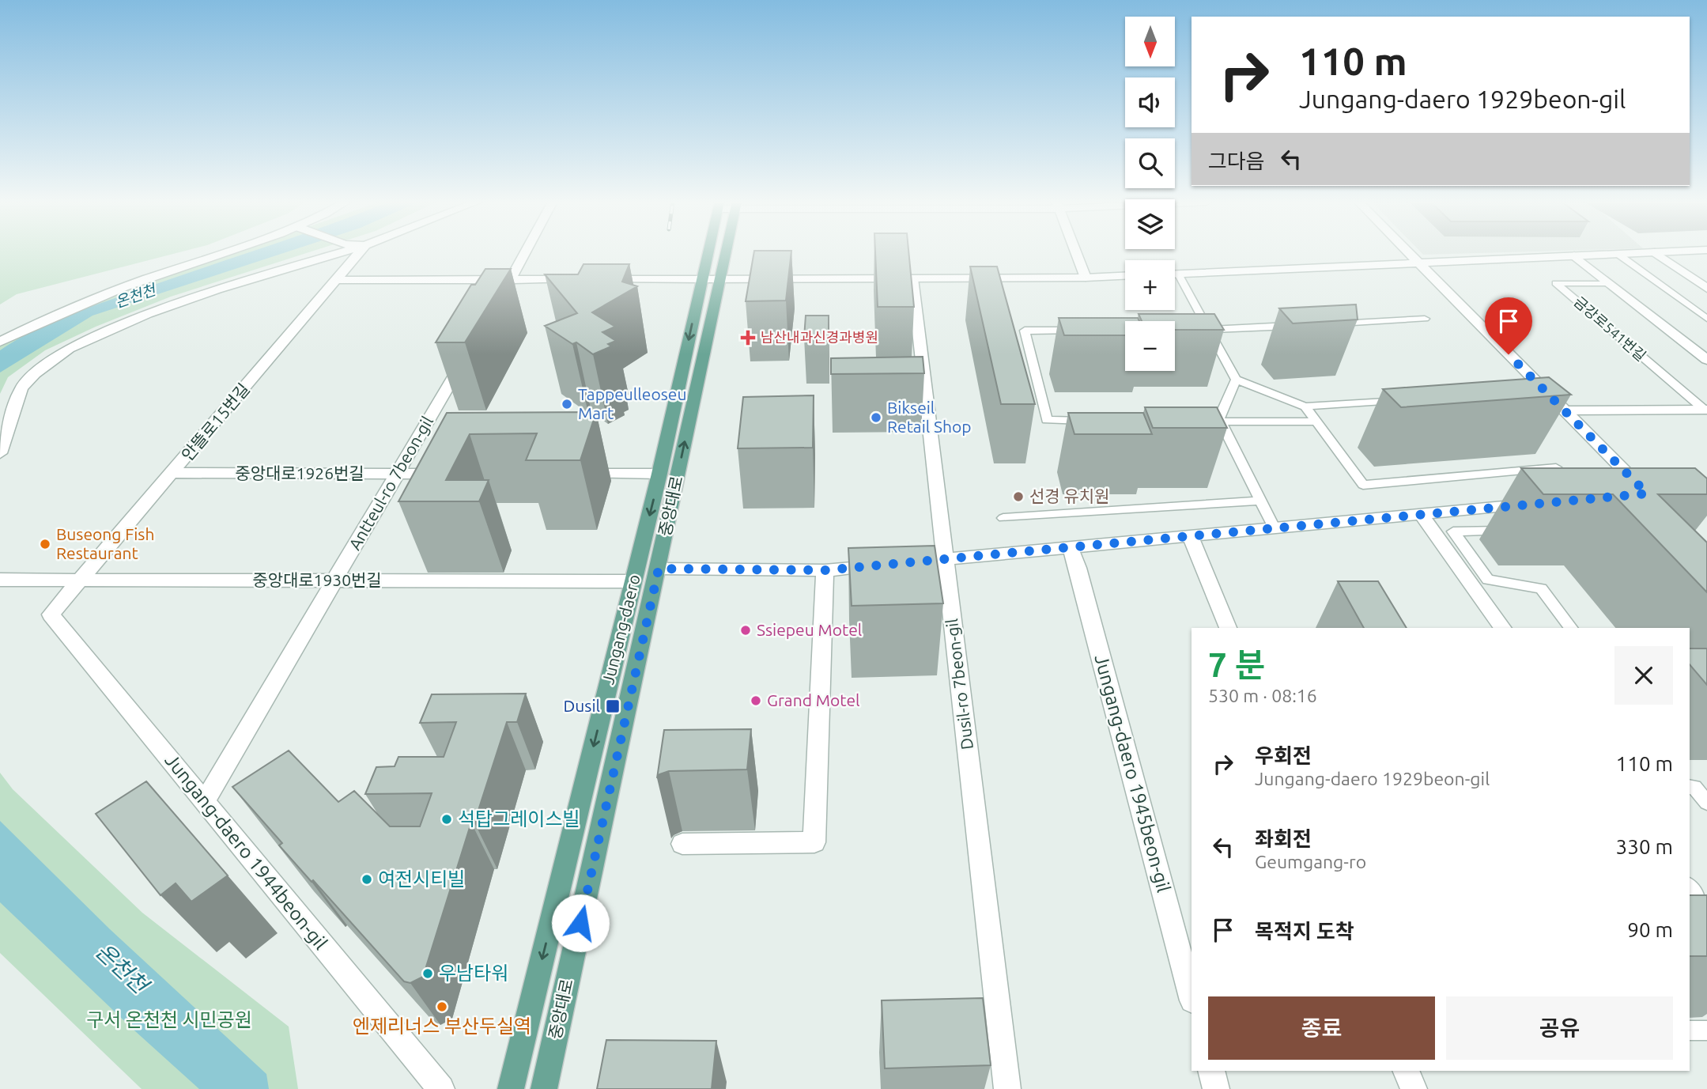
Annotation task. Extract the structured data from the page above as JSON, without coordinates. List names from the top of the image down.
{
  "streets": {
    "main road": ["중앙대로", "Jungang-daero"],
    "street": [
      "안뜰로15번길",
      "중앙대로1926번길",
      "Antteul-ro 7beon-gil",
      "중앙대로1930번길",
      "Dusil-ro 7beon-gil",
      "Jungang-daero 1945beon-gil",
      "Jungang-daero 1944beon-gil"
    ],
    "lane": ["금강로541번길"]
  },
  "crossings": [
    ["안뜰로15번길", "중앙대로1926번길"],
    ["안뜰로15번길", "중앙대로1930번길"],
    ["안뜰로15번길", "Jungang-daero 1944beon-gil"],
    ["중앙대로1926번길", "Antteul-ro 7beon-gil"],
    ["Antteul-ro 7beon-gil", "중앙대로1930번길"],
    ["Antteul-ro 7beon-gil", "Jungang-daero 1944beon-gil"],
    ["중앙대로", "Jungang-daero"],
    ["중앙대로1930번길", "Jungang-daero"]
  ],
  "one_way": ["중앙대로", "Jungang-daero"],
  "water": ["온천천"],
  "parks": ["구서 온천천 시민공원"],
  "places": {
    "health": ["남산내과신경과병원"],
    "other": [
      "Tappeulleoseu Mart",
      "Bikseil Retail Shop",
      "선경 유치원",
      "Buseong Fish Restaurant",
      "Ssiepeu Motel",
      "Grand Motel",
      "석탑그레이스빌",
      "여전시티빌",
      "우남타워",
      "엔제리너스 부산두실역"
    ],
    "transit": ["Dusil"]
  },
  "north": "bottom",
  "page": {
    "map_buttons": ["+", "−"],
    "turn": ["110 m", "Jungang-daero 1929beon-gil"],
    "then": "그다음",
    "heading": ["7 분", "530 m · 08:16"],
    "list": [
      {
        "name": "우회전",
        "note": "Jungang-daero 1929beon-gil",
        "value": "110 m"
      },
      {
        "name": "좌회전",
        "note": "Geumgang-ro",
        "value": "330 m"
      },
      {
        "name": "목적지 도착",
        "value": "90 m"
      }
    ],
    "buttons": ["종료", "공유"]
  }
}
